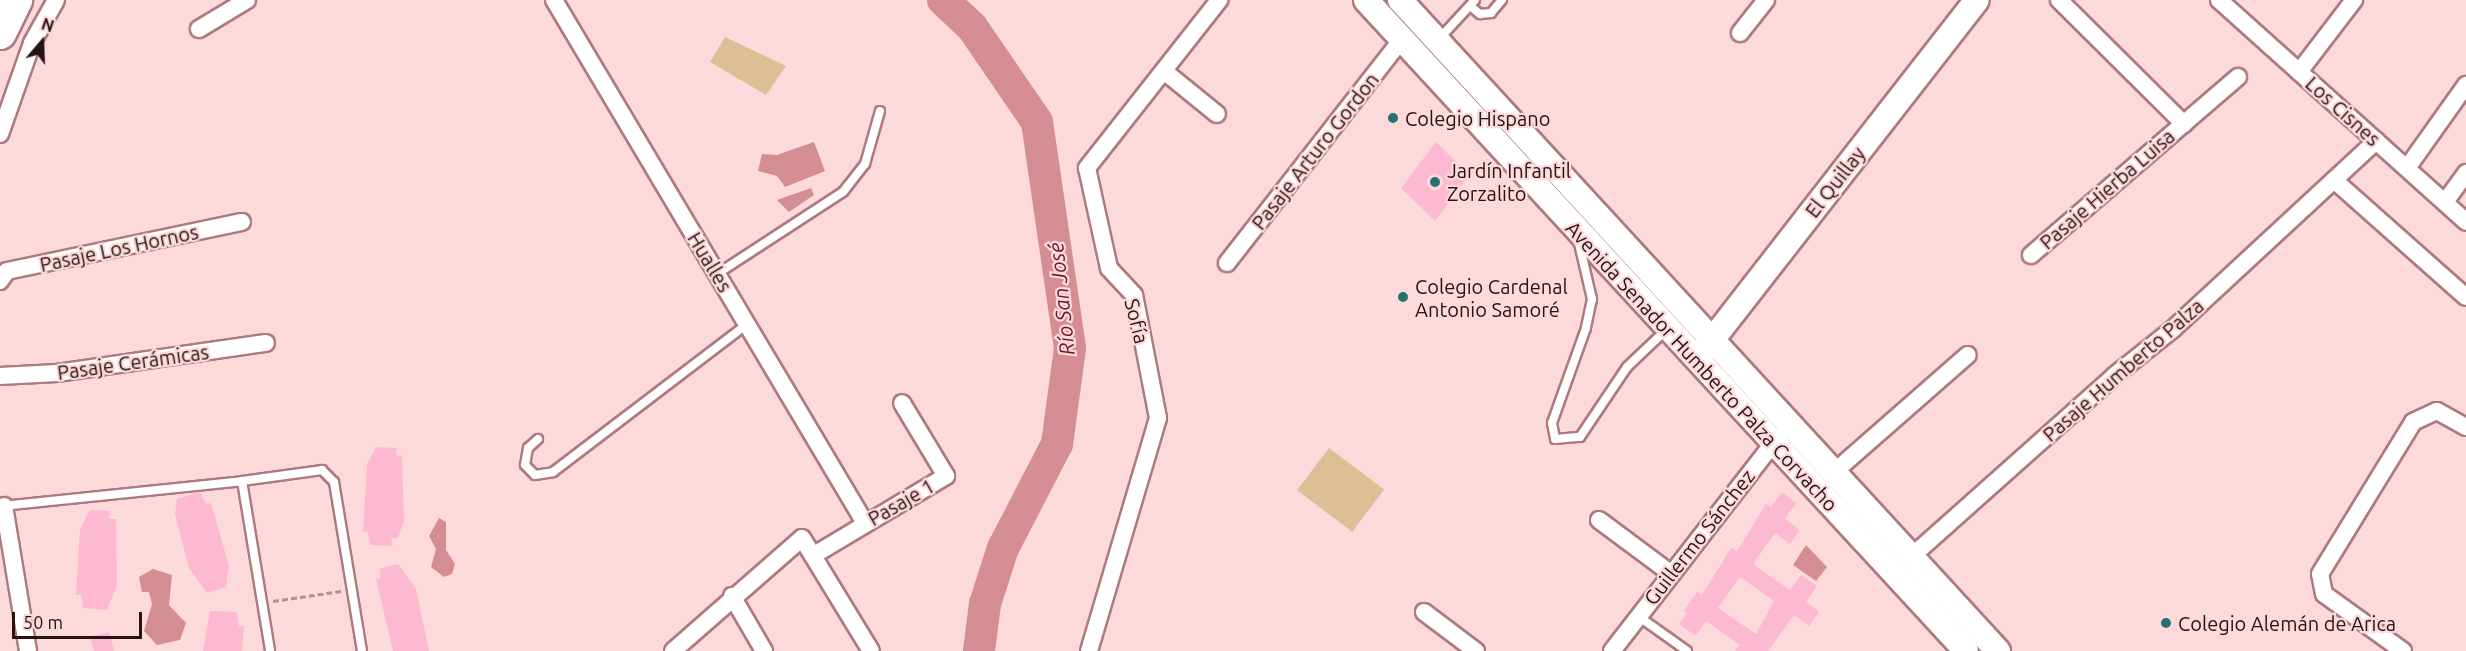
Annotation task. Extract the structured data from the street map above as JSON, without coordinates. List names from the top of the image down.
{
  "streets": {
    "main road": ["El Quillay", "Avenida Senador Humberto Palza Corvacho"],
    "street": [
      "Los Cisnes",
      "Pasaje Arturo Gordon",
      "Pasaje Hierba Luisa",
      "Pasaje Los Hornos",
      "Hualles",
      "Sofía",
      "Pasaje Cerámicas",
      "Pasaje Humberto Palza",
      "Pasaje 1",
      "Guillermo Sánchez"
    ]
  },
  "crossings": [
    ["Los Cisnes", "Pasaje Humberto Palza"],
    ["Pasaje Arturo Gordon", "Avenida Senador Humberto Palza Corvacho"],
    ["El Quillay", "Avenida Senador Humberto Palza Corvacho"],
    ["Hualles", "Pasaje 1"],
    ["Avenida Senador Humberto Palza Corvacho", "Pasaje Humberto Palza"],
    ["Avenida Senador Humberto Palza Corvacho", "Guillermo Sánchez"]
  ],
  "water": ["Río San José"],
  "places": [
    "Colegio Hispano",
    "Jardín Infantil Zorzalito",
    "Colegio Cardenal Antonio Samoré",
    "Colegio Alemán de Arica"
  ],
  "scale_bar": "50 m",
  "north": "top"
}
